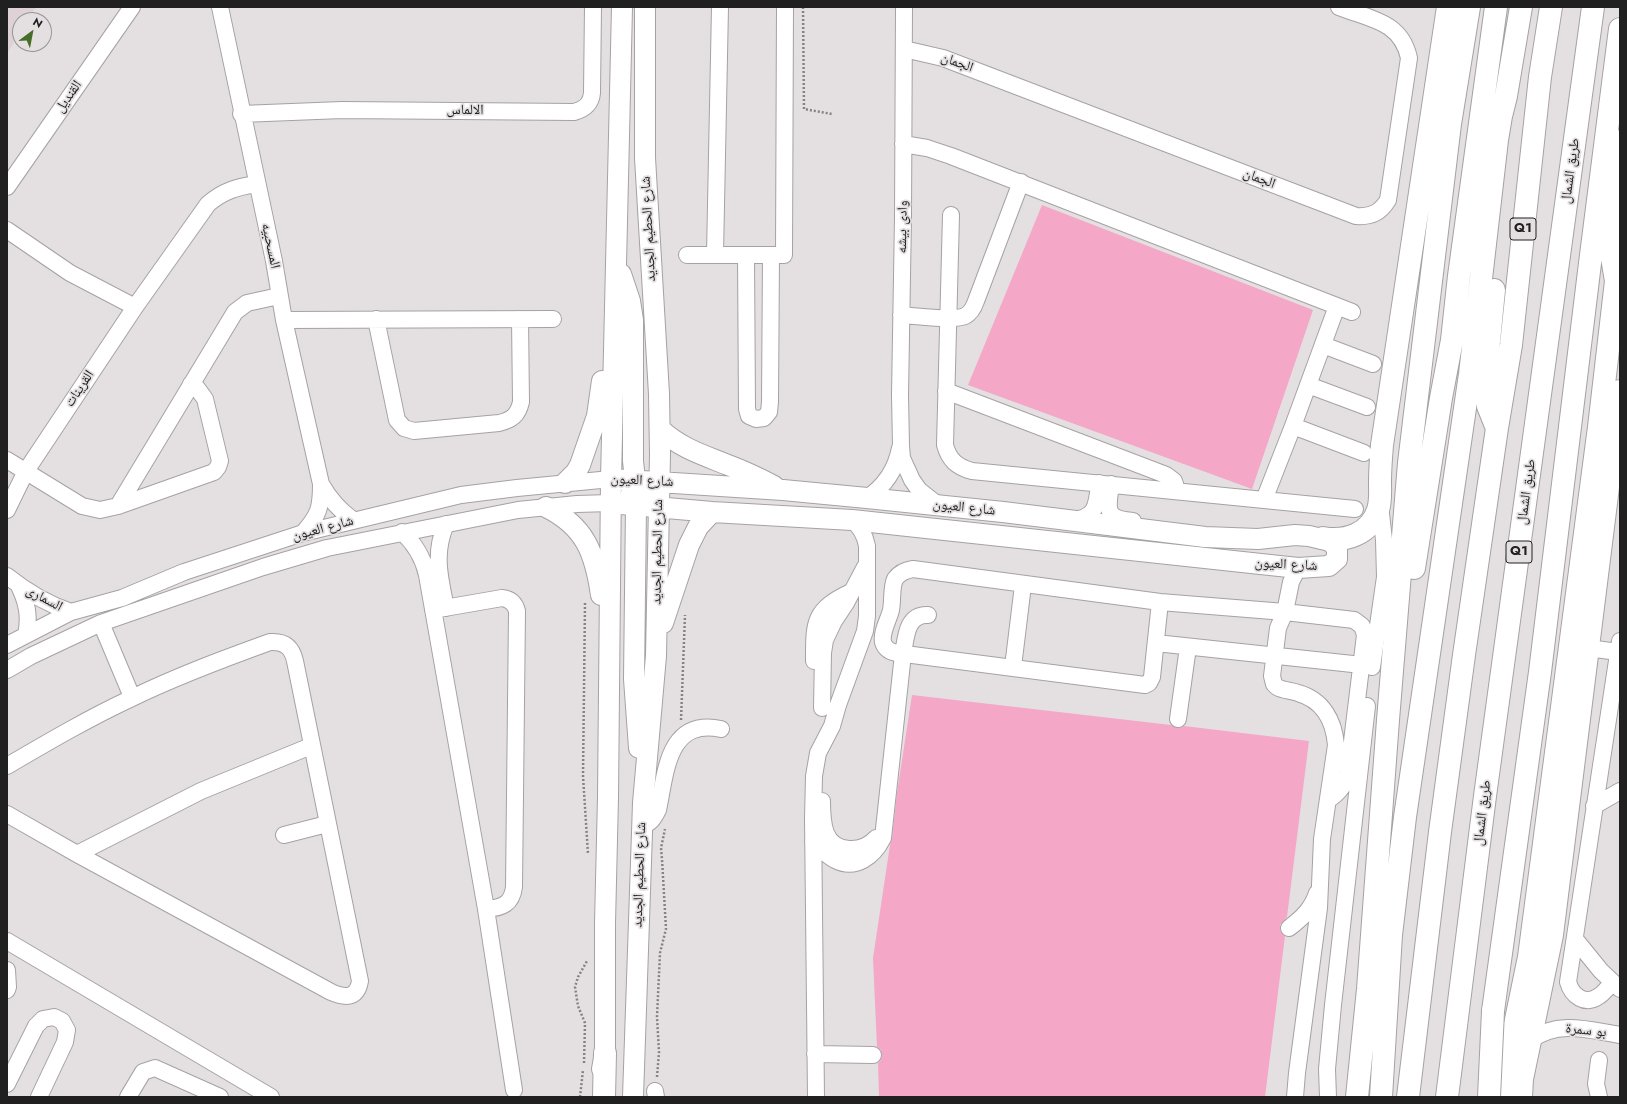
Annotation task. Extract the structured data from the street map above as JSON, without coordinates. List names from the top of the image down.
{
  "streets": {
    "highway": ["طريق الشمال", "Q1"],
    "main road": ["شارع الحطيم الجديد", "شارع العيون"],
    "street": [
      "الجمان",
      "القنديل",
      "الالماس",
      "وادى بيشه",
      "المسحبيه",
      "القرينات",
      "السمارى",
      "بو سمرة"
    ]
  },
  "crossings": [
    ["الجمان", "وادى بيشه"],
    ["الالماس", "المسحبيه"],
    ["وادى بيشه", "شارع العيون"],
    ["شارع الحطيم الجديد", "شارع العيون"],
    ["المسحبيه", "القرينات"],
    ["المسحبيه", "شارع العيون"],
    ["شارع العيون", "السمارى"]
  ],
  "north": "top right"
}
